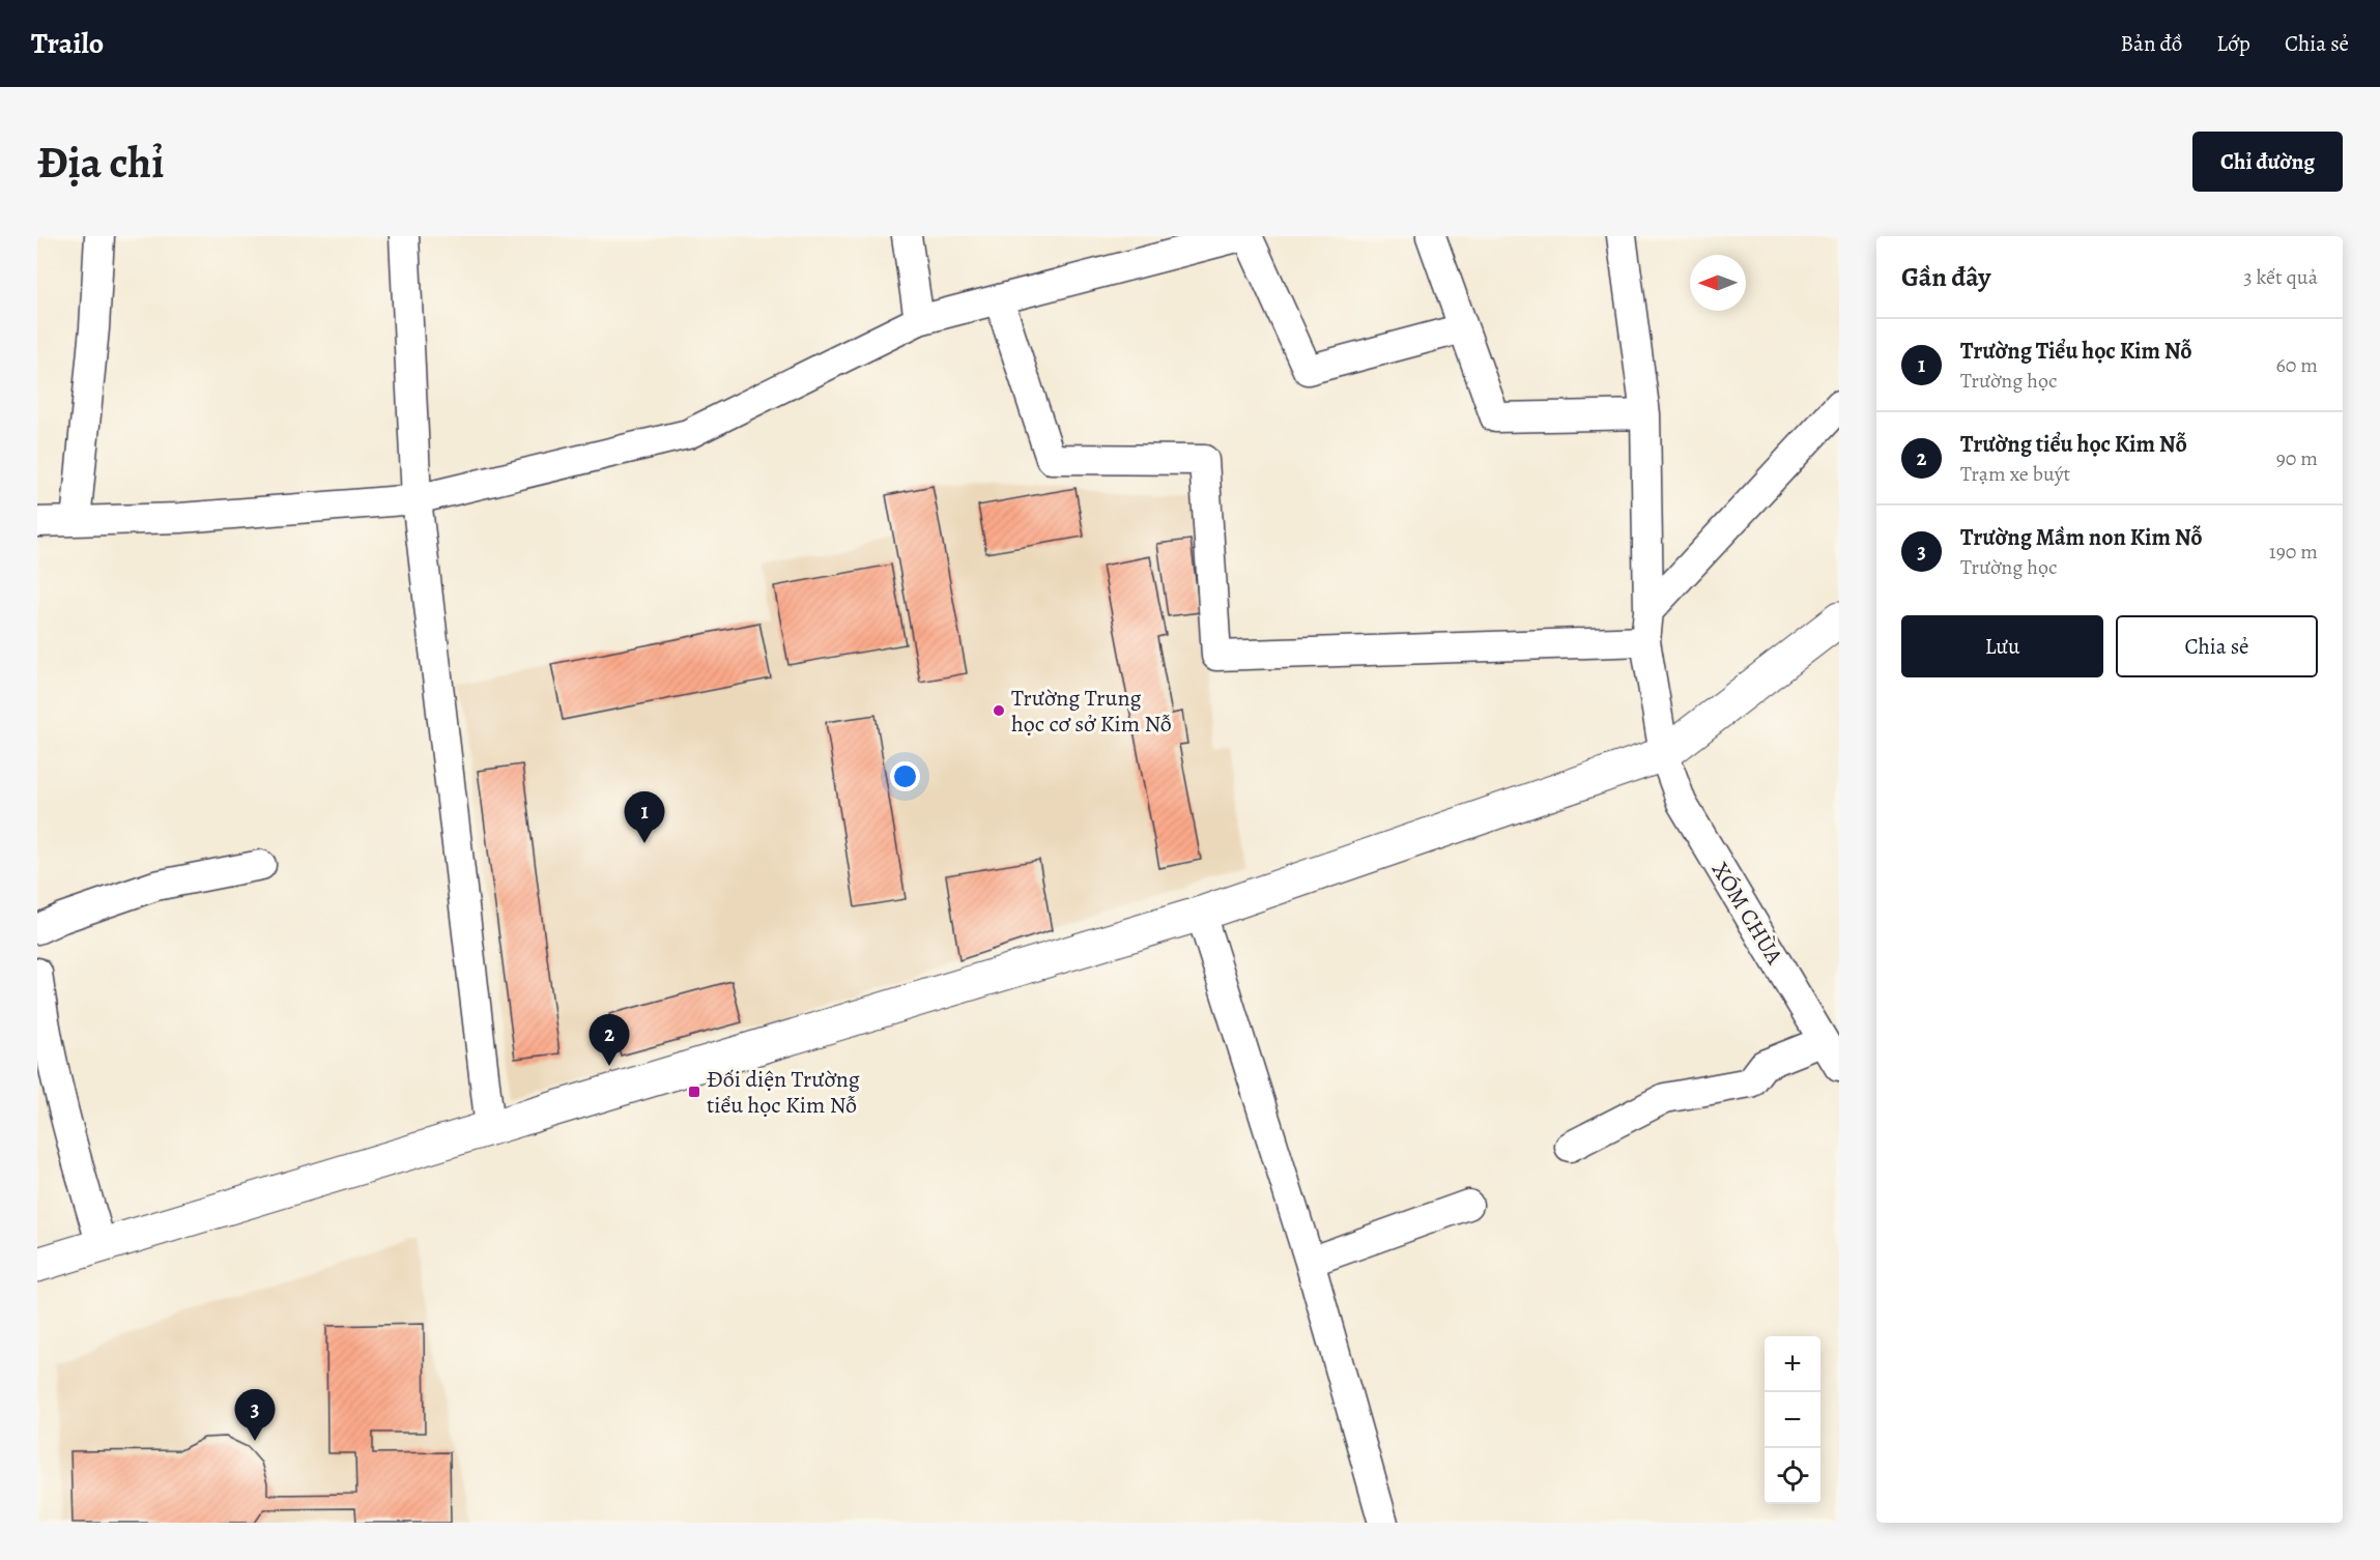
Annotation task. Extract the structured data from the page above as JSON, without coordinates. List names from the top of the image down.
{
  "streets": {
    "street": ["XÓM CHÙA"]
  },
  "places": {
    "other": ["Trường Trung học cơ sở Kim Nỗ"],
    "transit": ["Đối diện Trường tiểu học Kim Nỗ"]
  },
  "north": "left",
  "page": {
    "header": "Trailo",
    "nav": ["Bản đồ", "Lớp", "Chia sẻ"],
    "buttons": [
      "Chỉ đường",
      ["Lưu", "Chia sẻ"]
    ],
    "title": "Địa chỉ",
    "heading": ["Gần đây", "3 kết quả"],
    "list": [
      {
        "mark": "1",
        "name": "Trường Tiểu học Kim Nỗ",
        "note": "Trường học",
        "value": "60 m"
      },
      {
        "mark": "2",
        "name": "Trường tiểu học Kim Nỗ",
        "note": "Trạm xe buýt",
        "value": "90 m"
      },
      {
        "mark": "3",
        "name": "Trường Mầm non Kim Nỗ",
        "note": "Trường học",
        "value": "190 m"
      }
    ],
    "pins": ["1", "2", "3"],
    "map_buttons": ["+", "−"]
  }
}
